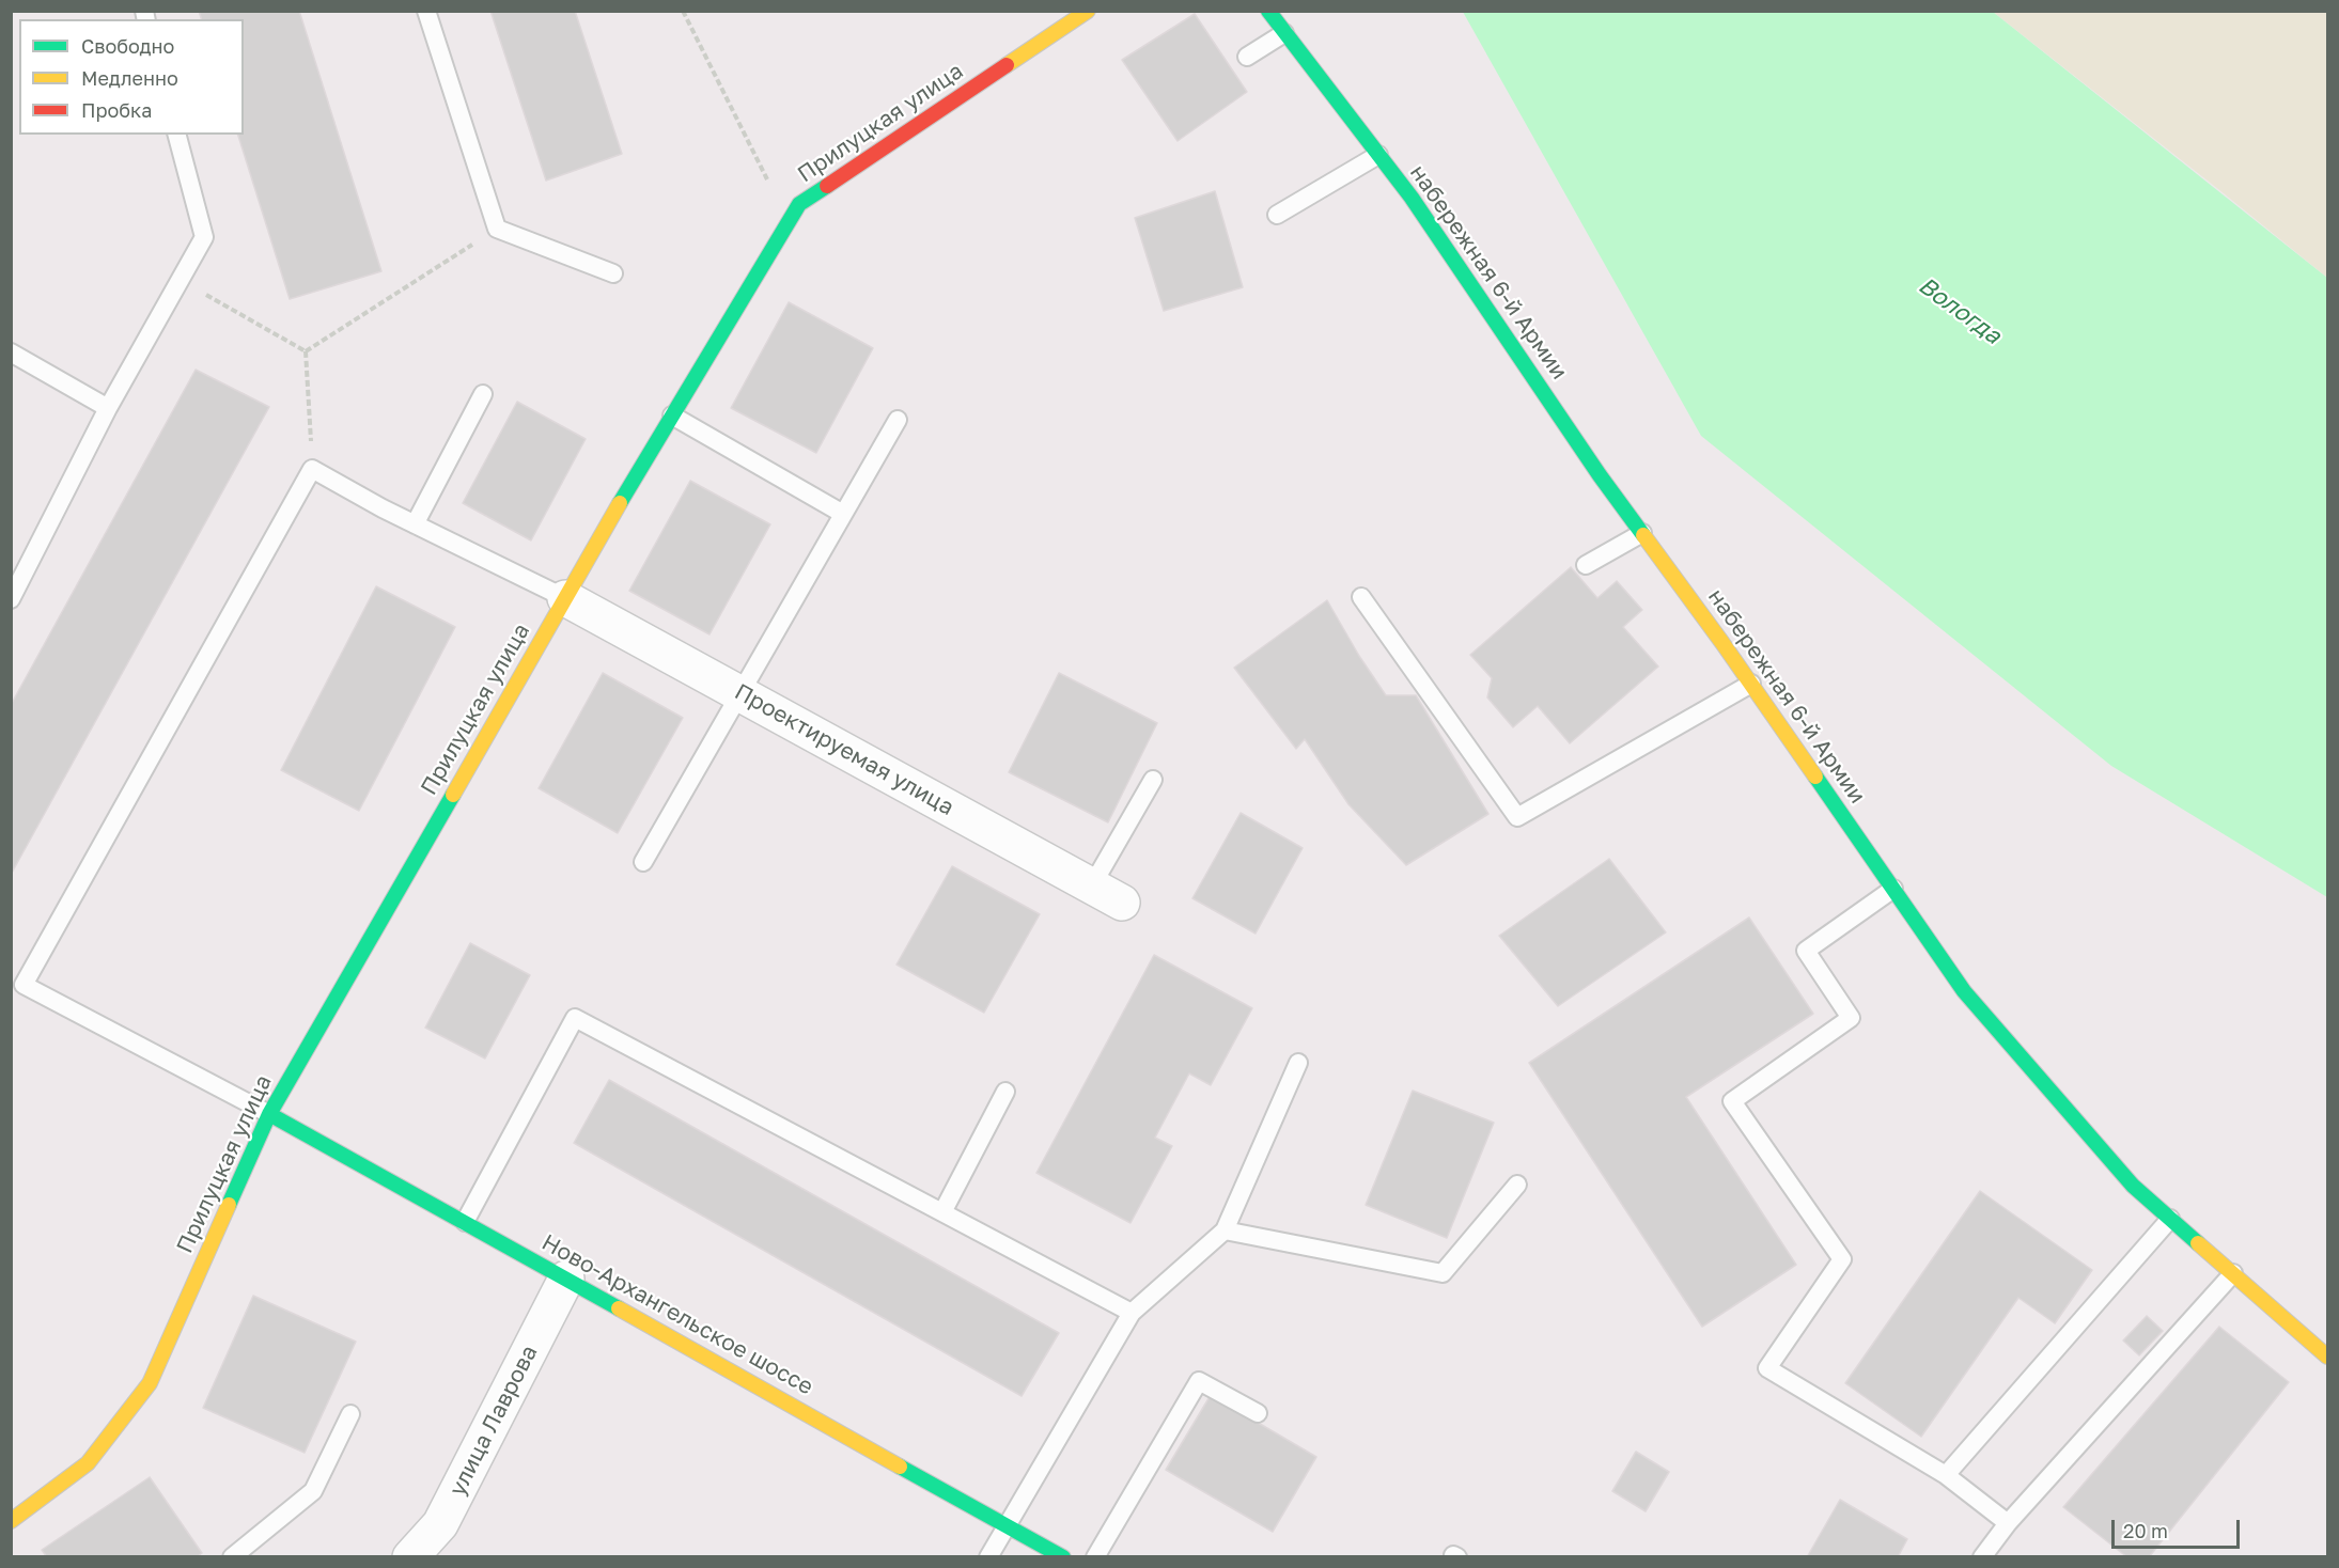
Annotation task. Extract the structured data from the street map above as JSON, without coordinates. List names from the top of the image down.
{
  "streets": {
    "street": [
      "Прилуцкая улица",
      "набережная 6-й Армии",
      "Проектируемая улица",
      "Ново-Архангельское шоссе",
      "улица Лаврова"
    ]
  },
  "crossings": [
    ["Прилуцкая улица", "Проектируемая улица"],
    ["Прилуцкая улица", "Ново-Архангельское шоссе"],
    ["Ново-Архангельское шоссе", "улица Лаврова"]
  ],
  "water": ["Вологда"],
  "legend": ["Свободно", "Медленно", "Пробка"],
  "scale_bar": "20 m"
}
